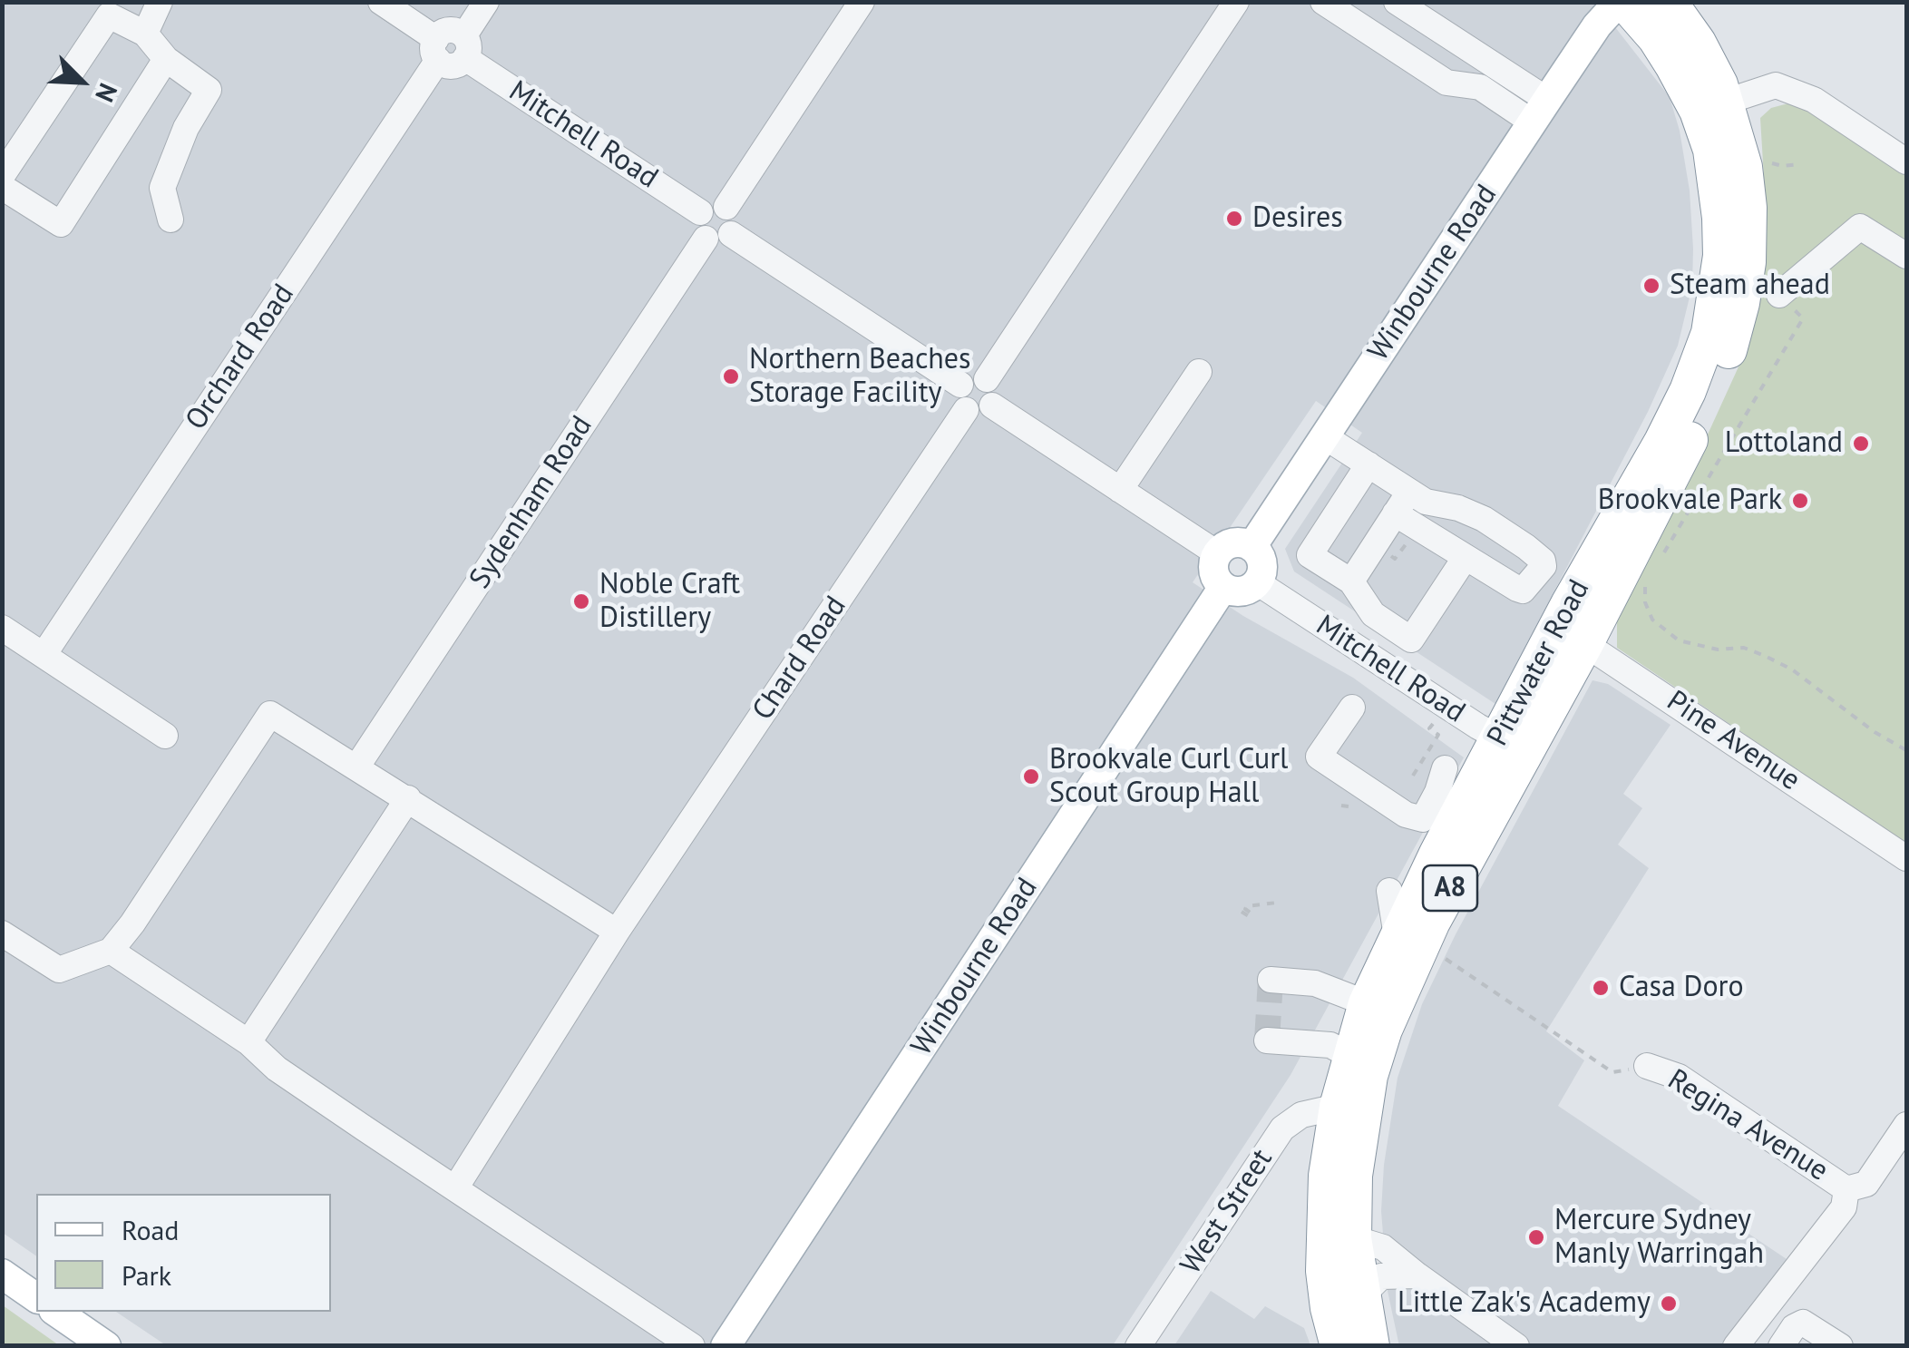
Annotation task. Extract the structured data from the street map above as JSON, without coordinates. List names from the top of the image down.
{
  "streets": {
    "highway": ["Pittwater Road", "A8"],
    "main road": ["Winbourne Road"],
    "street": [
      "Mitchell Road",
      "Orchard Road",
      "Sydenham Road",
      "Chard Road",
      "Pine Avenue",
      "Regina Avenue",
      "West Street"
    ]
  },
  "crossings": [
    ["Mitchell Road", "Winbourne Road"],
    ["Mitchell Road", "Sydenham Road"],
    ["Mitchell Road", "Pittwater Road"],
    ["Winbourne Road", "Pittwater Road"],
    ["Pittwater Road", "Pine Avenue"],
    ["Pittwater Road", "West Street"]
  ],
  "places": [
    "Desires",
    "Steam ahead",
    "Northern Beaches Storage Facility",
    "Lottoland",
    "Brookvale Park",
    "Noble Craft Distillery",
    "Brookvale Curl Curl Scout Group Hall",
    "Casa Doro",
    "Mercure Sydney Manly Warringah",
    "Little Zak's Academy"
  ],
  "legend": ["Road", "Park"],
  "north": "bottom right"
}
